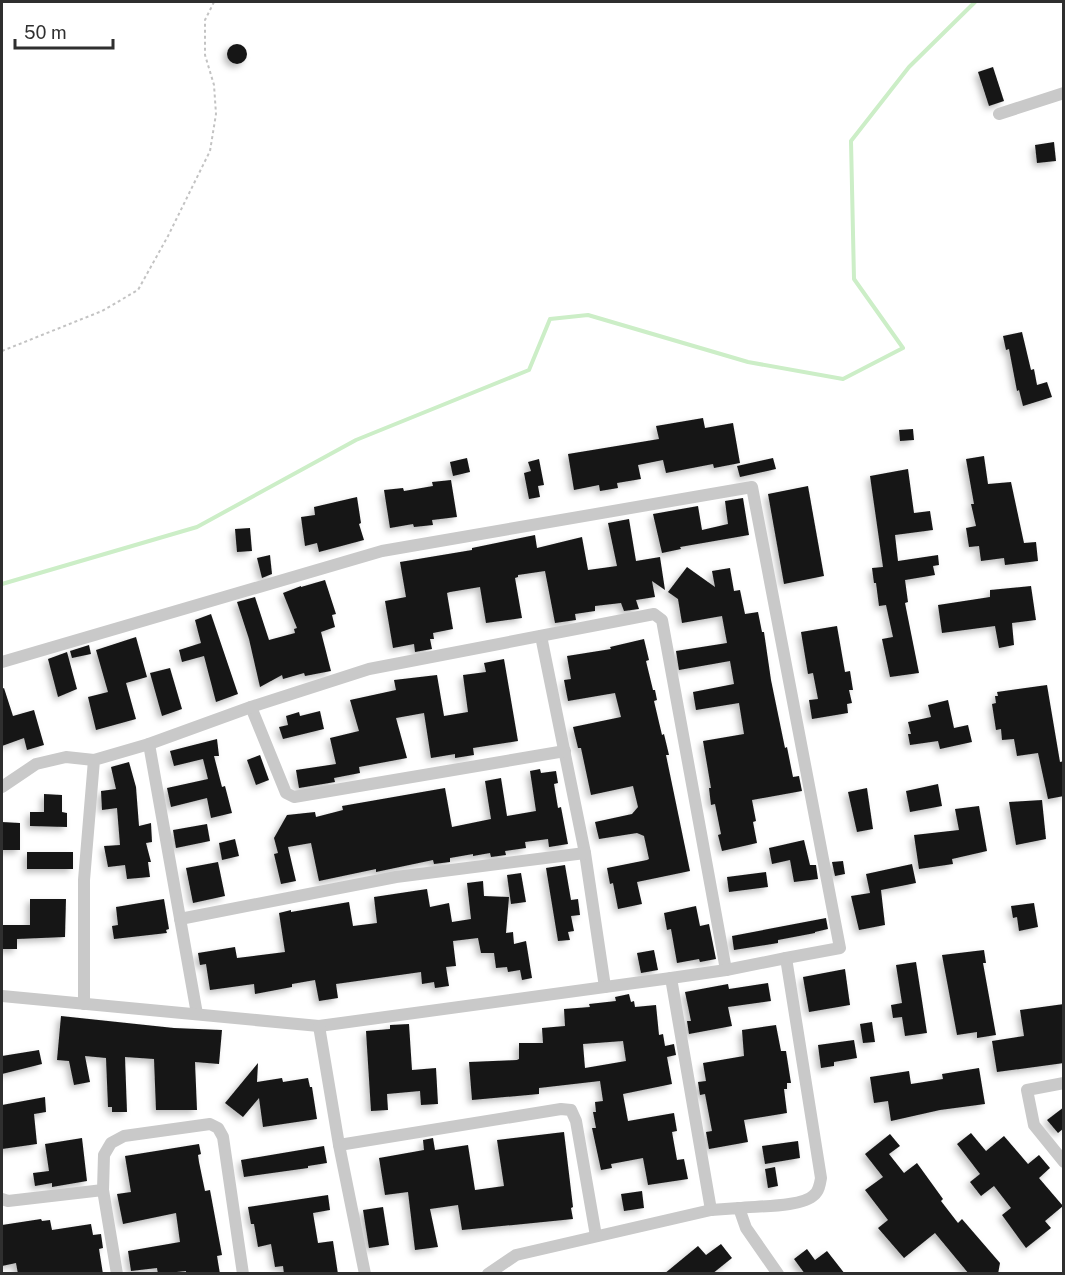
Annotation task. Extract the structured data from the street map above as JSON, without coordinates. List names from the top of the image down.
{
  "scale_bar": "50 m"
}
